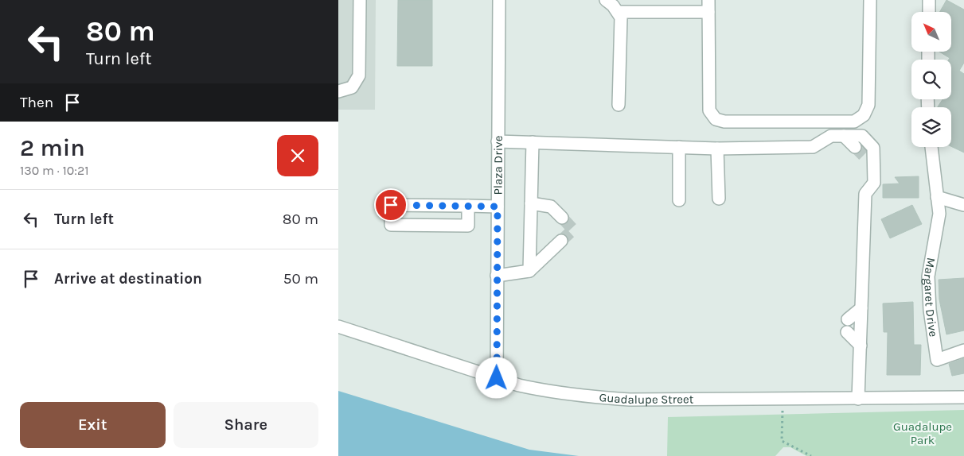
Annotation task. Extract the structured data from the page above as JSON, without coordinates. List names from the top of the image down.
{
  "streets": {
    "street": ["Plaza Drive", "Margaret Drive", "Guadalupe Street"]
  },
  "crossings": [
    ["Plaza Drive", "Guadalupe Street"]
  ],
  "parks": ["Guadalupe Park"],
  "north": "top left",
  "page": {
    "turn": ["80 m", "Turn left"],
    "then": "Then",
    "heading": ["2 min", "130 m · 10:21"],
    "list": [
      {
        "name": "Turn left",
        "value": "80 m"
      },
      {
        "name": "Arrive at destination",
        "value": "50 m"
      }
    ],
    "buttons": ["Exit", "Share"]
  }
}
